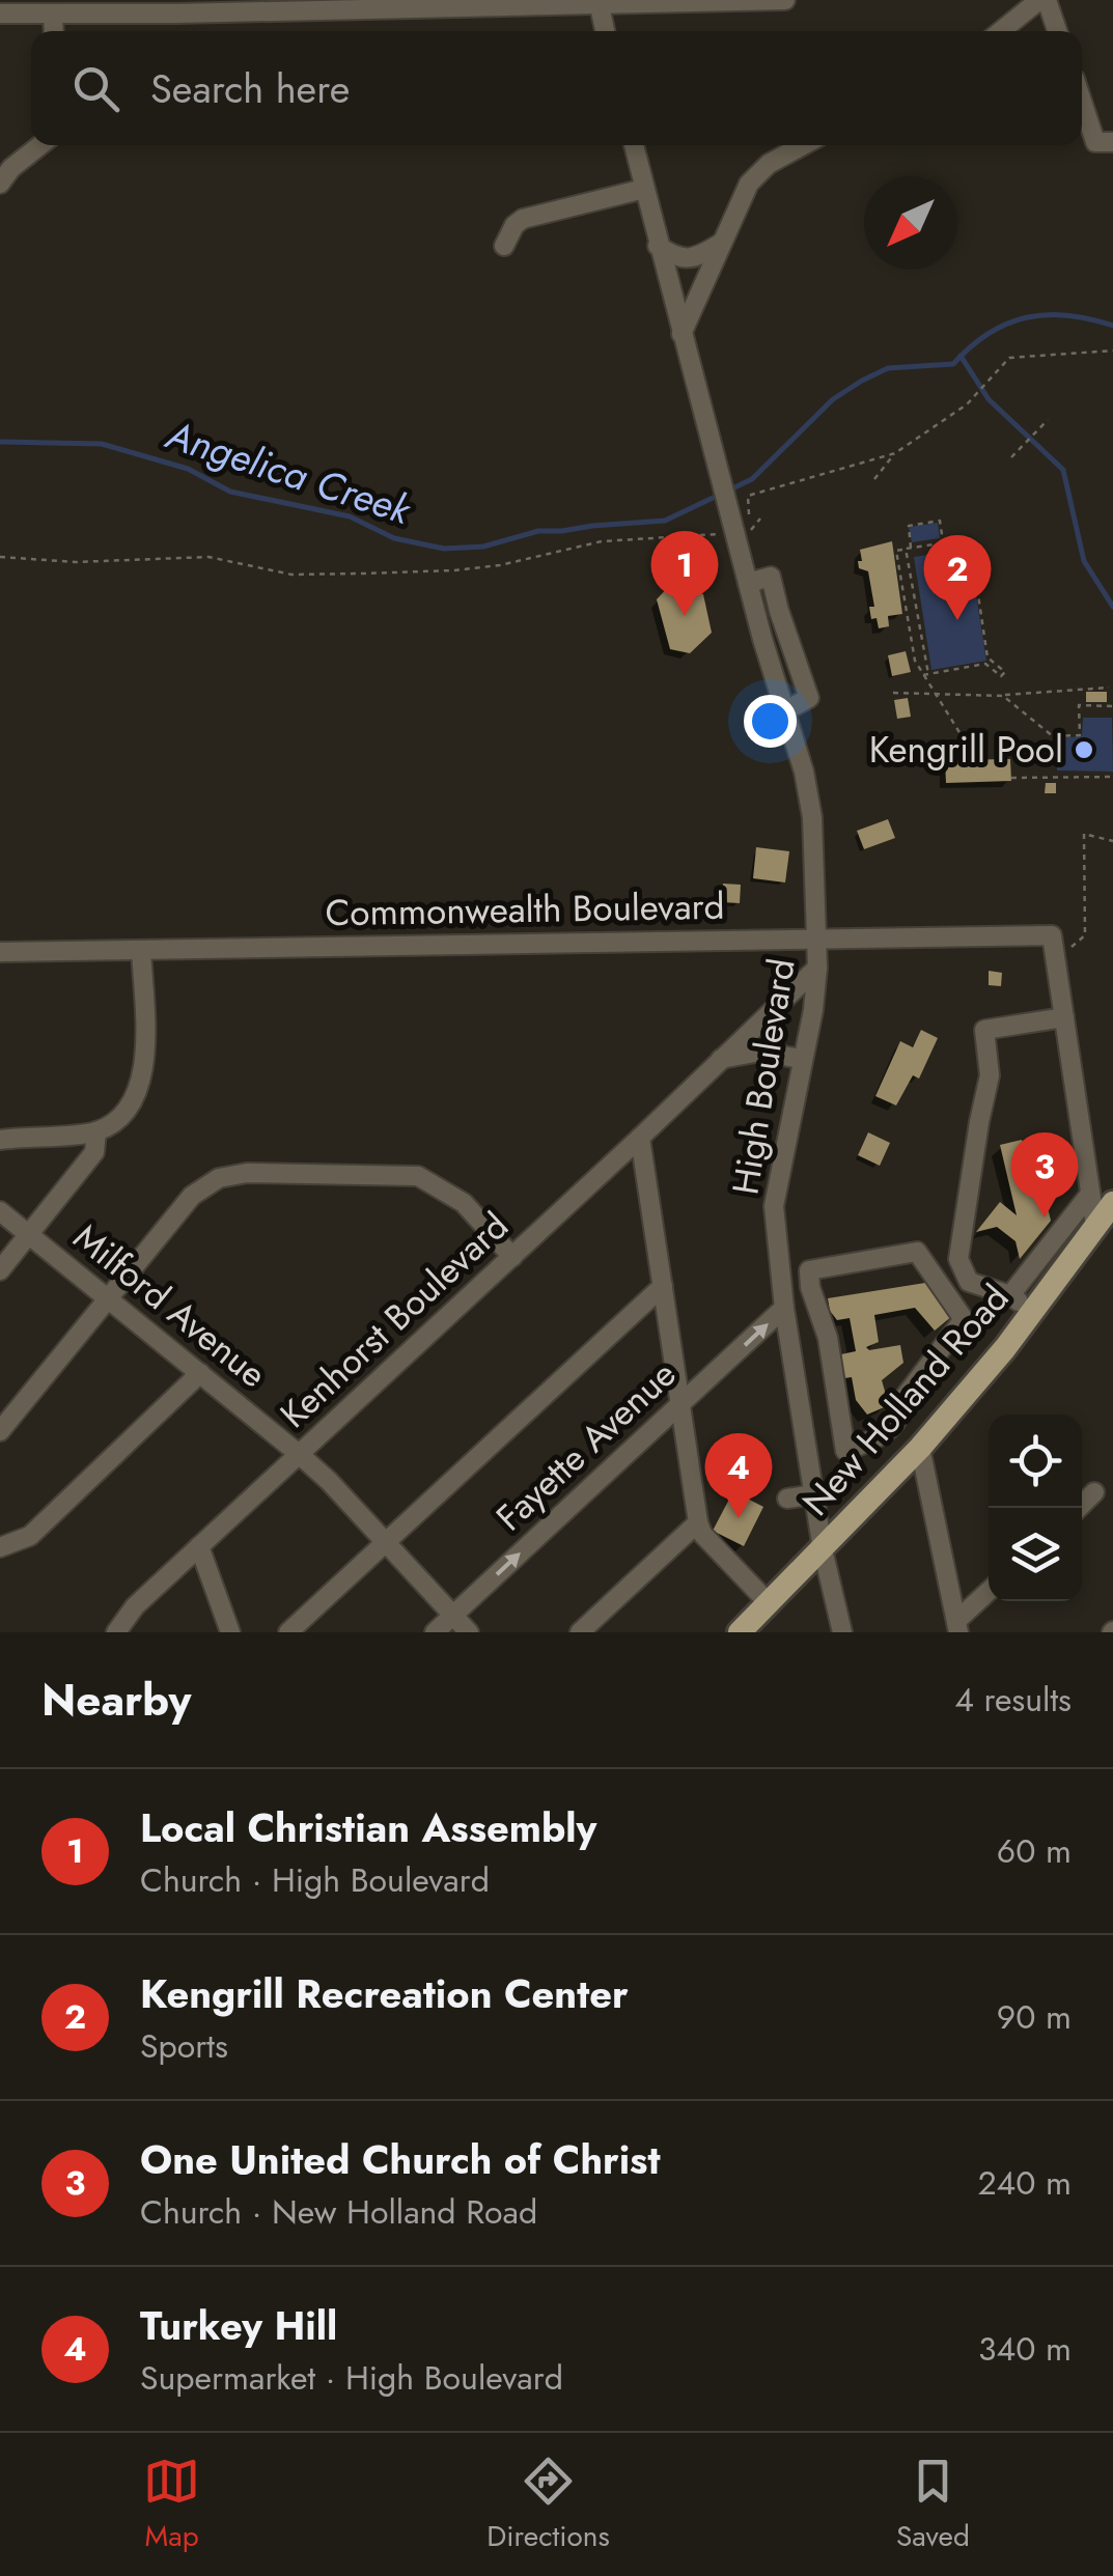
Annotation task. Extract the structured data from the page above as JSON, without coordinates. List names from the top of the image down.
{
  "streets": {
    "main road": ["New Holland Road"],
    "street": [
      "Commonwealth Boulevard",
      "High Boulevard",
      "Milford Avenue",
      "Kenhorst Boulevard",
      "Fayette Avenue"
    ]
  },
  "crossings": [
    ["Commonwealth Boulevard", "High Boulevard"],
    ["High Boulevard", "Kenhorst Boulevard"],
    ["High Boulevard", "New Holland Road"],
    ["High Boulevard", "Fayette Avenue"],
    ["Milford Avenue", "Kenhorst Boulevard"],
    ["Milford Avenue", "Fayette Avenue"]
  ],
  "water": ["Angelica Creek"],
  "places": ["Kengrill Pool"],
  "north": "bottom left",
  "page": {
    "search": "Search here",
    "pins": [
      "1",
      "2",
      "3",
      "4"
    ],
    "heading": ["Nearby", "4 results"],
    "list": [
      {
        "mark": "1",
        "name": "Local Christian Assembly",
        "note": "Church · High Boulevard",
        "value": "60 m"
      },
      {
        "mark": "2",
        "name": "Kengrill Recreation Center",
        "note": "Sports",
        "value": "90 m"
      },
      {
        "mark": "3",
        "name": "One United Church of Christ",
        "note": "Church · New Holland Road",
        "value": "240 m"
      },
      {
        "mark": "4",
        "name": "Turkey Hill",
        "note": "Supermarket · High Boulevard",
        "value": "340 m"
      }
    ],
    "nav": ["Map", "Directions", "Saved"]
  }
}
